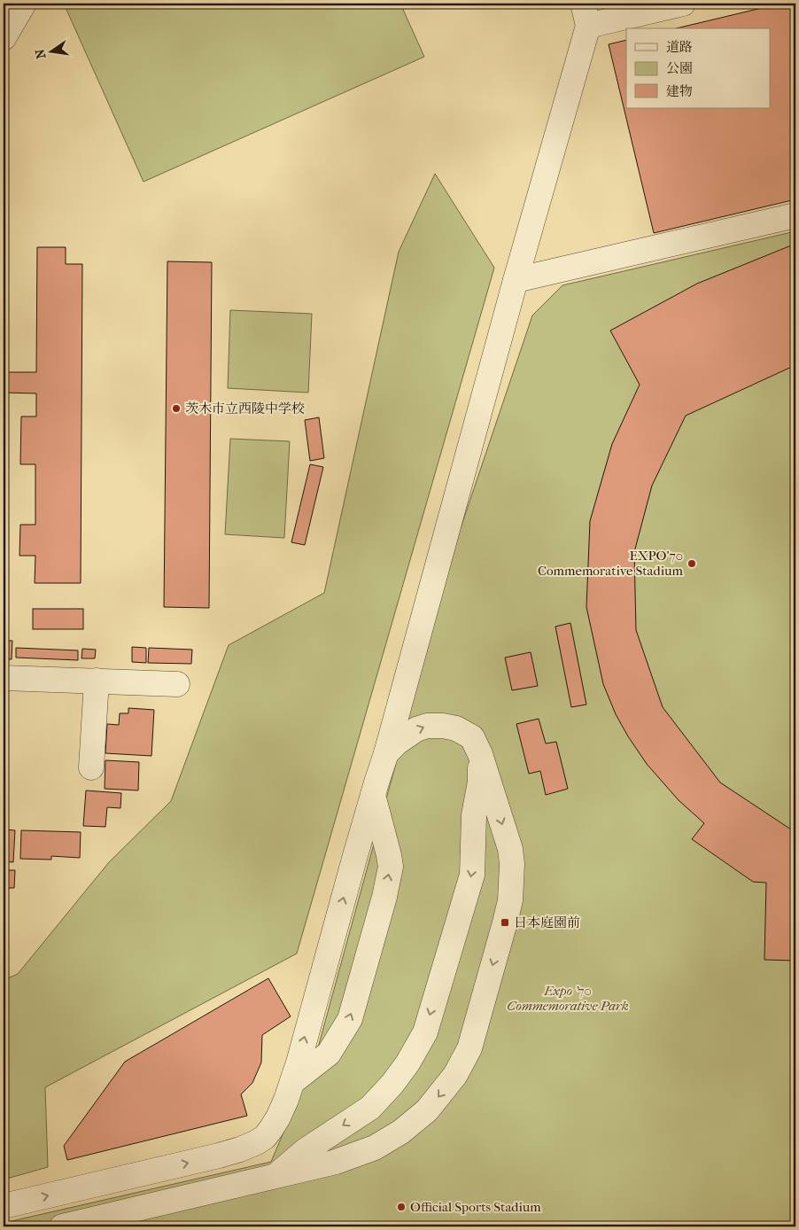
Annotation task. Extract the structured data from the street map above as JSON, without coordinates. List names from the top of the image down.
{
  "parks": ["Expo '70 Commemorative Park"],
  "places": {
    "other": ["茨木市立西陵中学校", "EXPO'70 Commemorative Stadium", "Official Sports Stadium"],
    "transit": ["日本庭園前"]
  },
  "legend": ["道路", "公園", "建物"],
  "north": "left"
}
